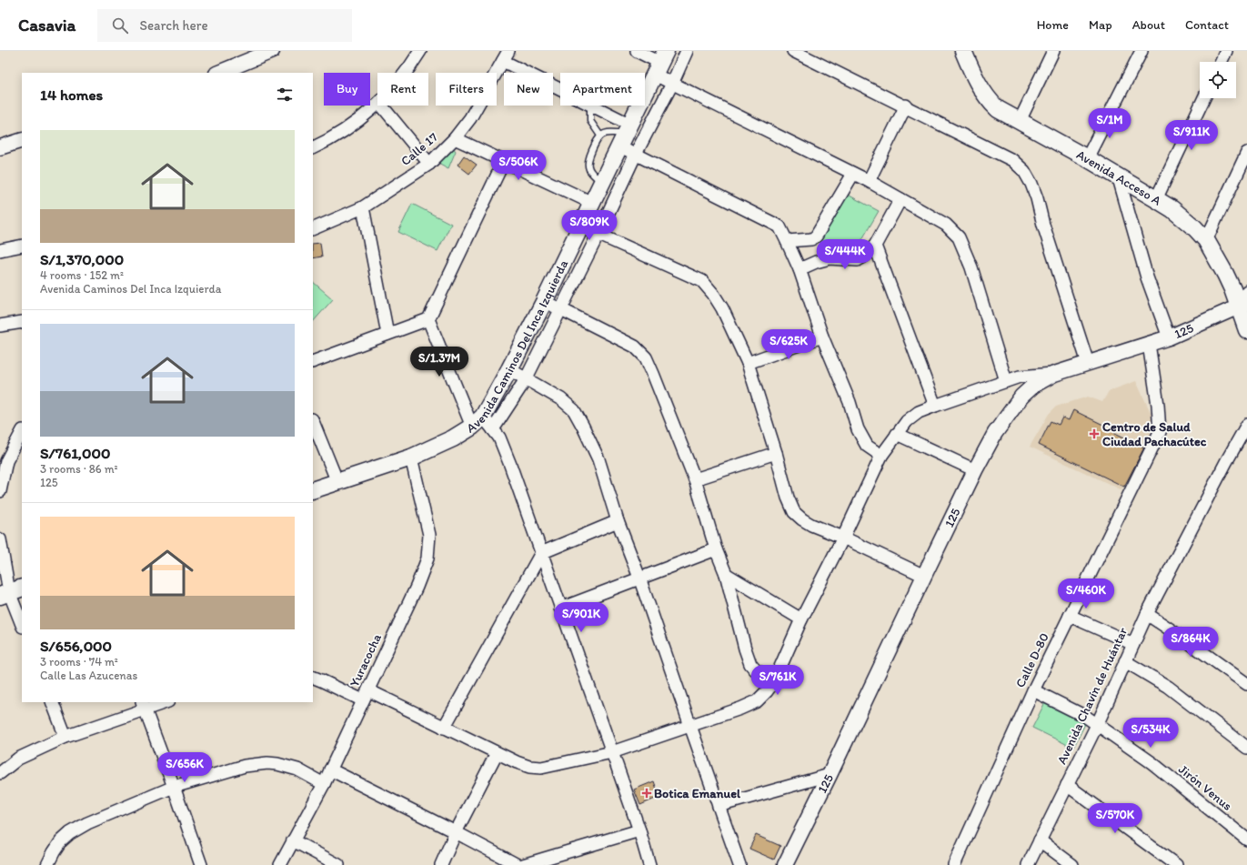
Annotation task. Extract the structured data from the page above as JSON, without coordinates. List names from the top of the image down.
{
  "streets": {
    "main road": ["Avenida Acceso A", "Avenida Caminos Del Inca Izquierda"],
    "street": [
      "Calle 17",
      "125",
      "Yuracocha",
      "Calle D-80",
      "Avenida Chavín de Huántar",
      "Jirón Venus"
    ]
  },
  "crossings": [
    ["Avenida Acceso A", "125"],
    ["125", "Calle D-80"],
    ["Avenida Caminos Del Inca Izquierda", "Yuracocha"],
    ["Calle D-80", "Jirón Venus"],
    ["Avenida Chavín de Huántar", "Jirón Venus"]
  ],
  "places": {
    "health": ["Centro de Salud Ciudad Pachacútec", "Botica Emanuel"]
  },
  "page": {
    "header": "Casavia",
    "search": "Search here",
    "nav": [
      "Home",
      "Map",
      "About",
      "Contact"
    ],
    "chip": [
      "Buy",
      "Rent",
      "Filters",
      "New",
      "Apartment"
    ],
    "heading": "14 homes",
    "price": [
      "S/1M",
      "S/911K",
      "S/506K",
      "S/809K",
      "S/444K",
      "S/625K",
      "S/1.37M",
      "S/460K",
      "S/901K",
      "S/864K",
      "S/761K",
      "S/534K",
      "S/656K",
      "S/570K"
    ],
    "list": [
      {
        "name": "S/1,370,000",
        "note": "4 rooms · 152 m² · Avenida Caminos Del Inca Izquierda"
      },
      {
        "name": "S/761,000",
        "note": "3 rooms · 86 m² · 125"
      },
      {
        "name": "S/656,000",
        "note": "3 rooms · 74 m² · Calle Las Azucenas"
      }
    ]
  }
}
